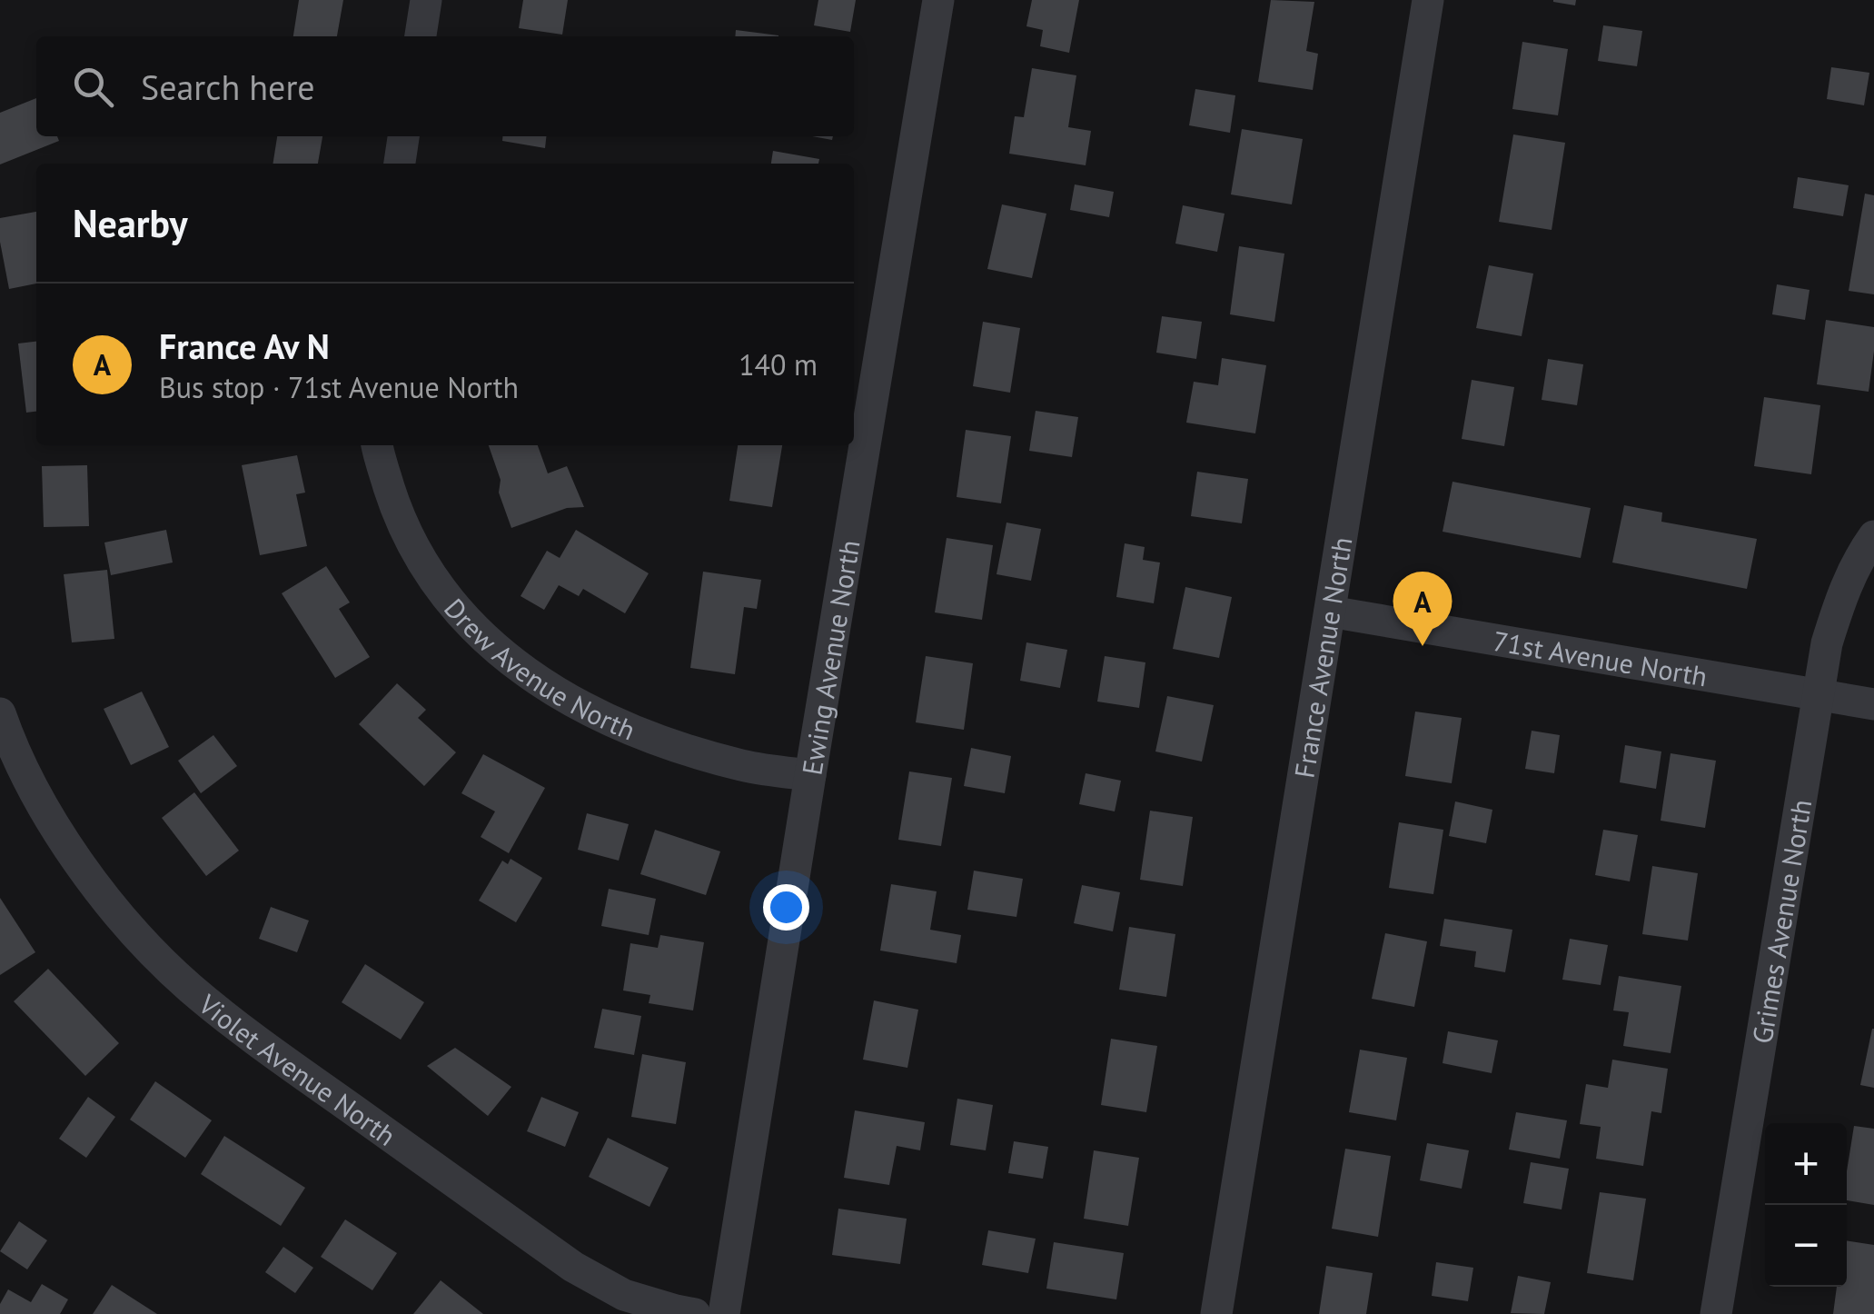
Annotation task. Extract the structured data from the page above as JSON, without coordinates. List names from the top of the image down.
{
  "streets": {
    "street": [
      "Ewing Avenue North",
      "France Avenue North",
      "71st Avenue North",
      "Drew Avenue North",
      "Grimes Avenue North",
      "Violet Avenue North"
    ]
  },
  "crossings": [
    ["Ewing Avenue North", "Drew Avenue North"],
    ["France Avenue North", "71st Avenue North"],
    ["71st Avenue North", "Grimes Avenue North"]
  ],
  "page": {
    "search": "Search here",
    "heading": "Nearby",
    "list": [
      {
        "mark": "A",
        "name": "France Av N",
        "note": "Bus stop · 71st Avenue North",
        "value": "140 m"
      }
    ],
    "pins": "A",
    "map_buttons": ["+", "−"]
  }
}
